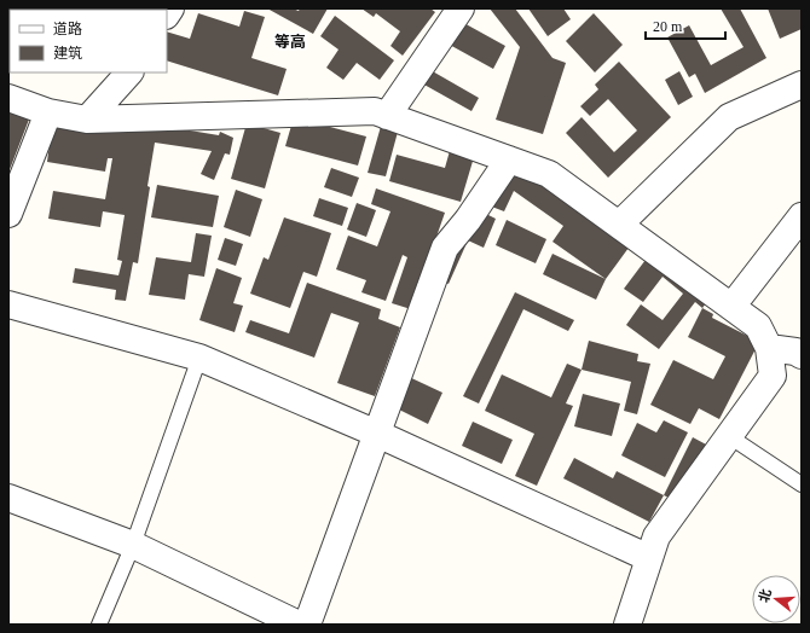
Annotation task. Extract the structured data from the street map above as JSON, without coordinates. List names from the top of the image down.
{
  "districts": ["等高"],
  "legend": ["道路", "建筑"],
  "scale_bar": "20 m",
  "north": "left"
}
